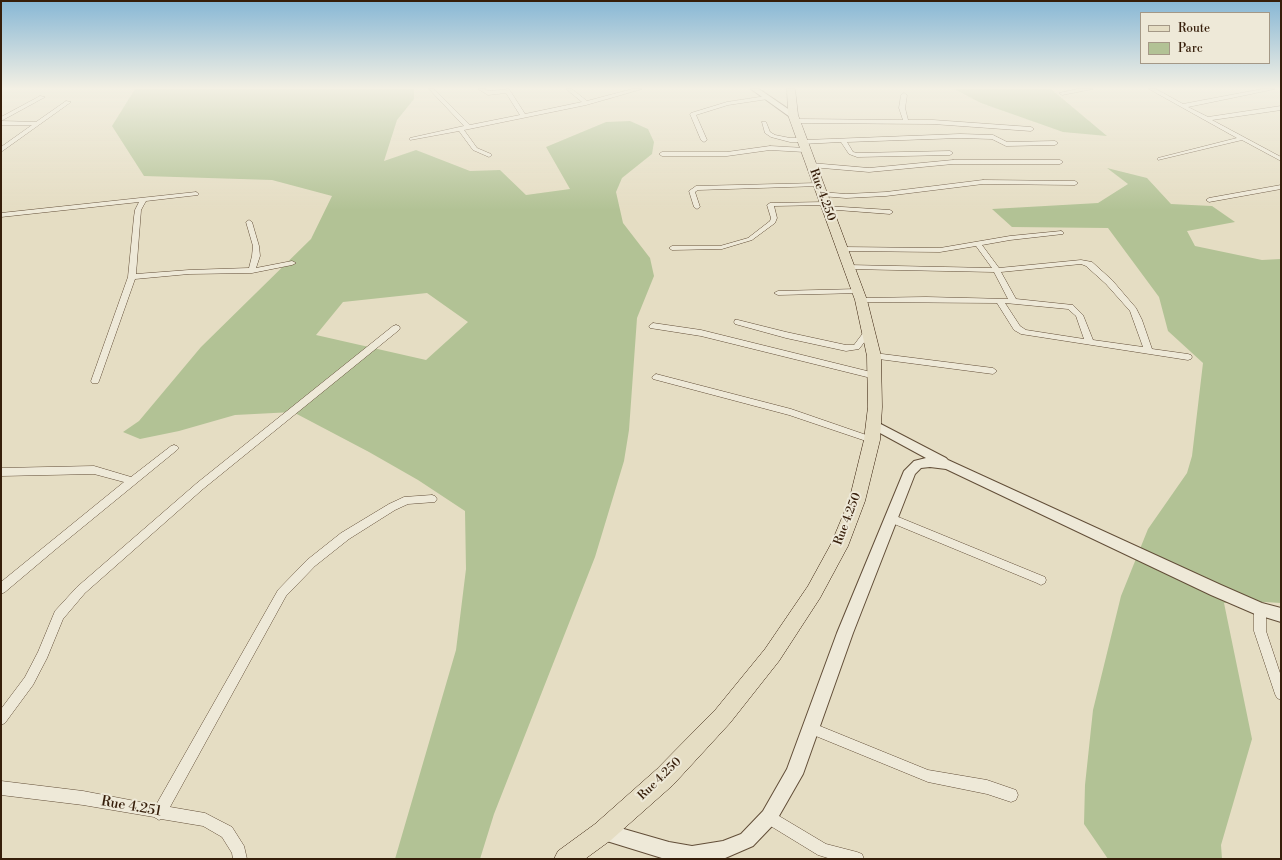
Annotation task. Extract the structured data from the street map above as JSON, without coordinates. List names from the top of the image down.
{
  "streets": {
    "main road": ["Rue 4.250"],
    "street": ["Rue 4.251"]
  },
  "legend": ["Route", "Parc"]
}
